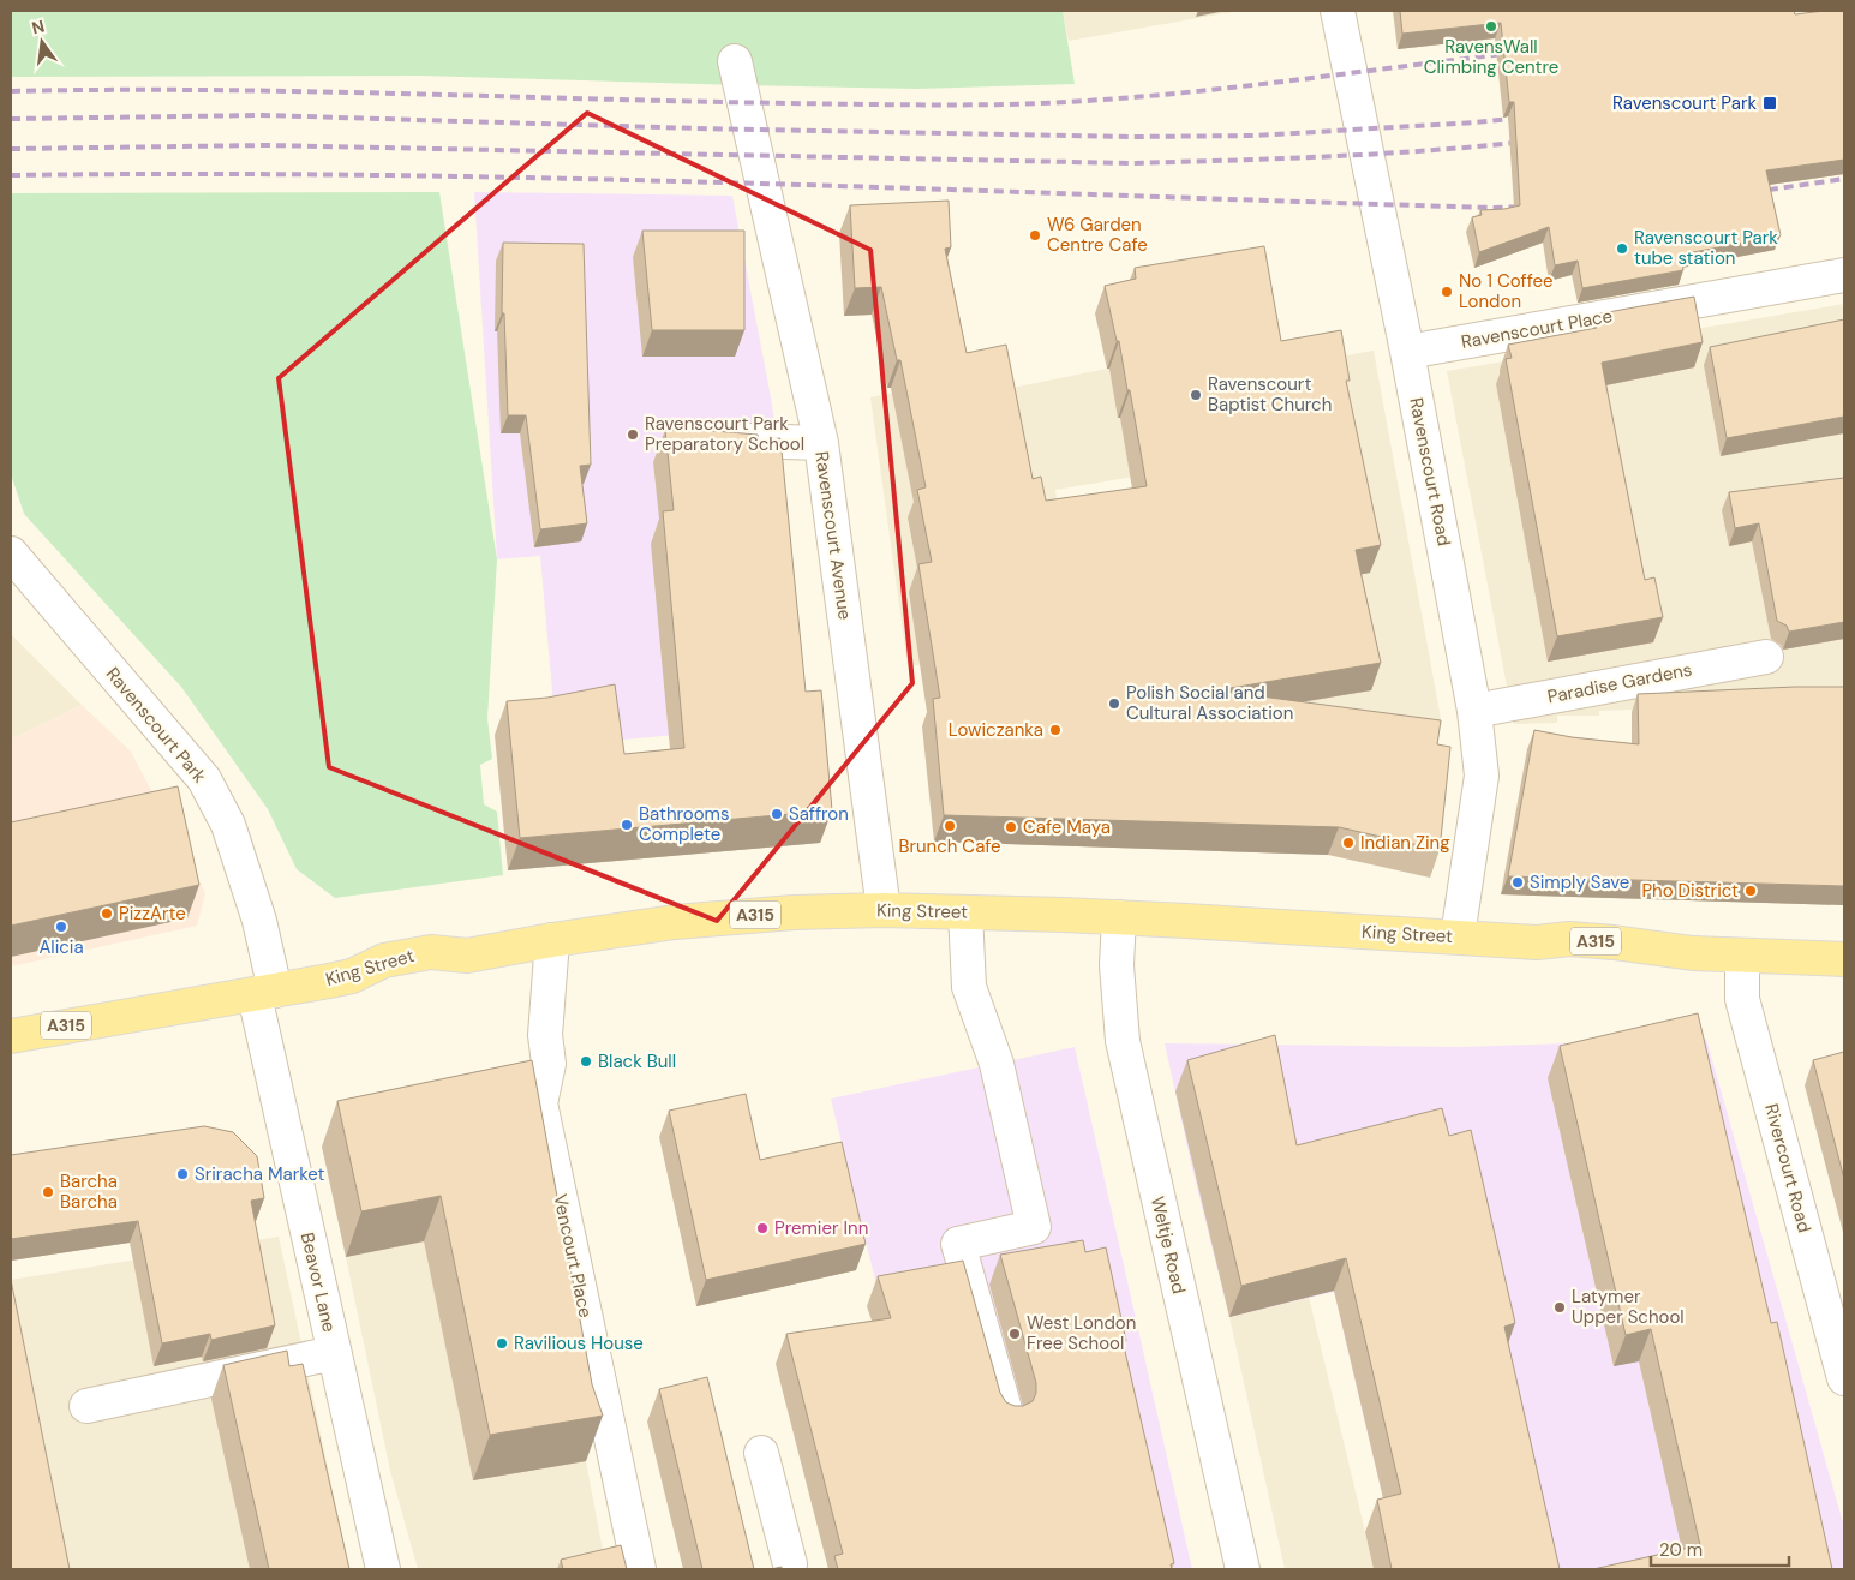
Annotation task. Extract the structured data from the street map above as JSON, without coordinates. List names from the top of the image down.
{
  "streets": {
    "main road": ["King Street", "A315"],
    "street": [
      "Ravenscourt Place",
      "Ravenscourt Road",
      "Ravenscourt Avenue",
      "Paradise Gardens",
      "Ravenscourt Park",
      "Rivercourt Road",
      "Weltje Road",
      "Vencourt Place",
      "Beavor Lane"
    ]
  },
  "crossings": [
    ["Ravenscourt Place", "Ravenscourt Road"],
    ["Ravenscourt Road", "Paradise Gardens"],
    ["Ravenscourt Road", "King Street"],
    ["Ravenscourt Avenue", "King Street"],
    ["Ravenscourt Park", "King Street"],
    ["Ravenscourt Park", "Beavor Lane"],
    ["King Street", "Rivercourt Road"],
    ["King Street", "Weltje Road"],
    ["King Street", "Vencourt Place"],
    ["King Street", "Beavor Lane"]
  ],
  "places": {
    "other": [
      "RavensWall Climbing Centre",
      "W6 Garden Centre Cafe",
      "Ravenscourt Park tube station",
      "No 1 Coffee London",
      "Ravenscourt Baptist Church",
      "Ravenscourt Park Preparatory School",
      "Polish Social and Cultural Association",
      "Lowiczanka",
      "Saffron",
      "Bathrooms Complete",
      "Brunch Cafe",
      "Cafe Maya",
      "Indian Zing",
      "Simply Save",
      "Pho District",
      "PizzArte",
      "Alicia",
      "Black Bull",
      "Sriracha Market",
      "Barcha Barcha",
      "Premier Inn",
      "Latymer Upper School",
      "West London Free School",
      "Ravilious House"
    ],
    "transit": ["Ravenscourt Park"]
  },
  "scale_bar": "20 m",
  "north": "top"
}
